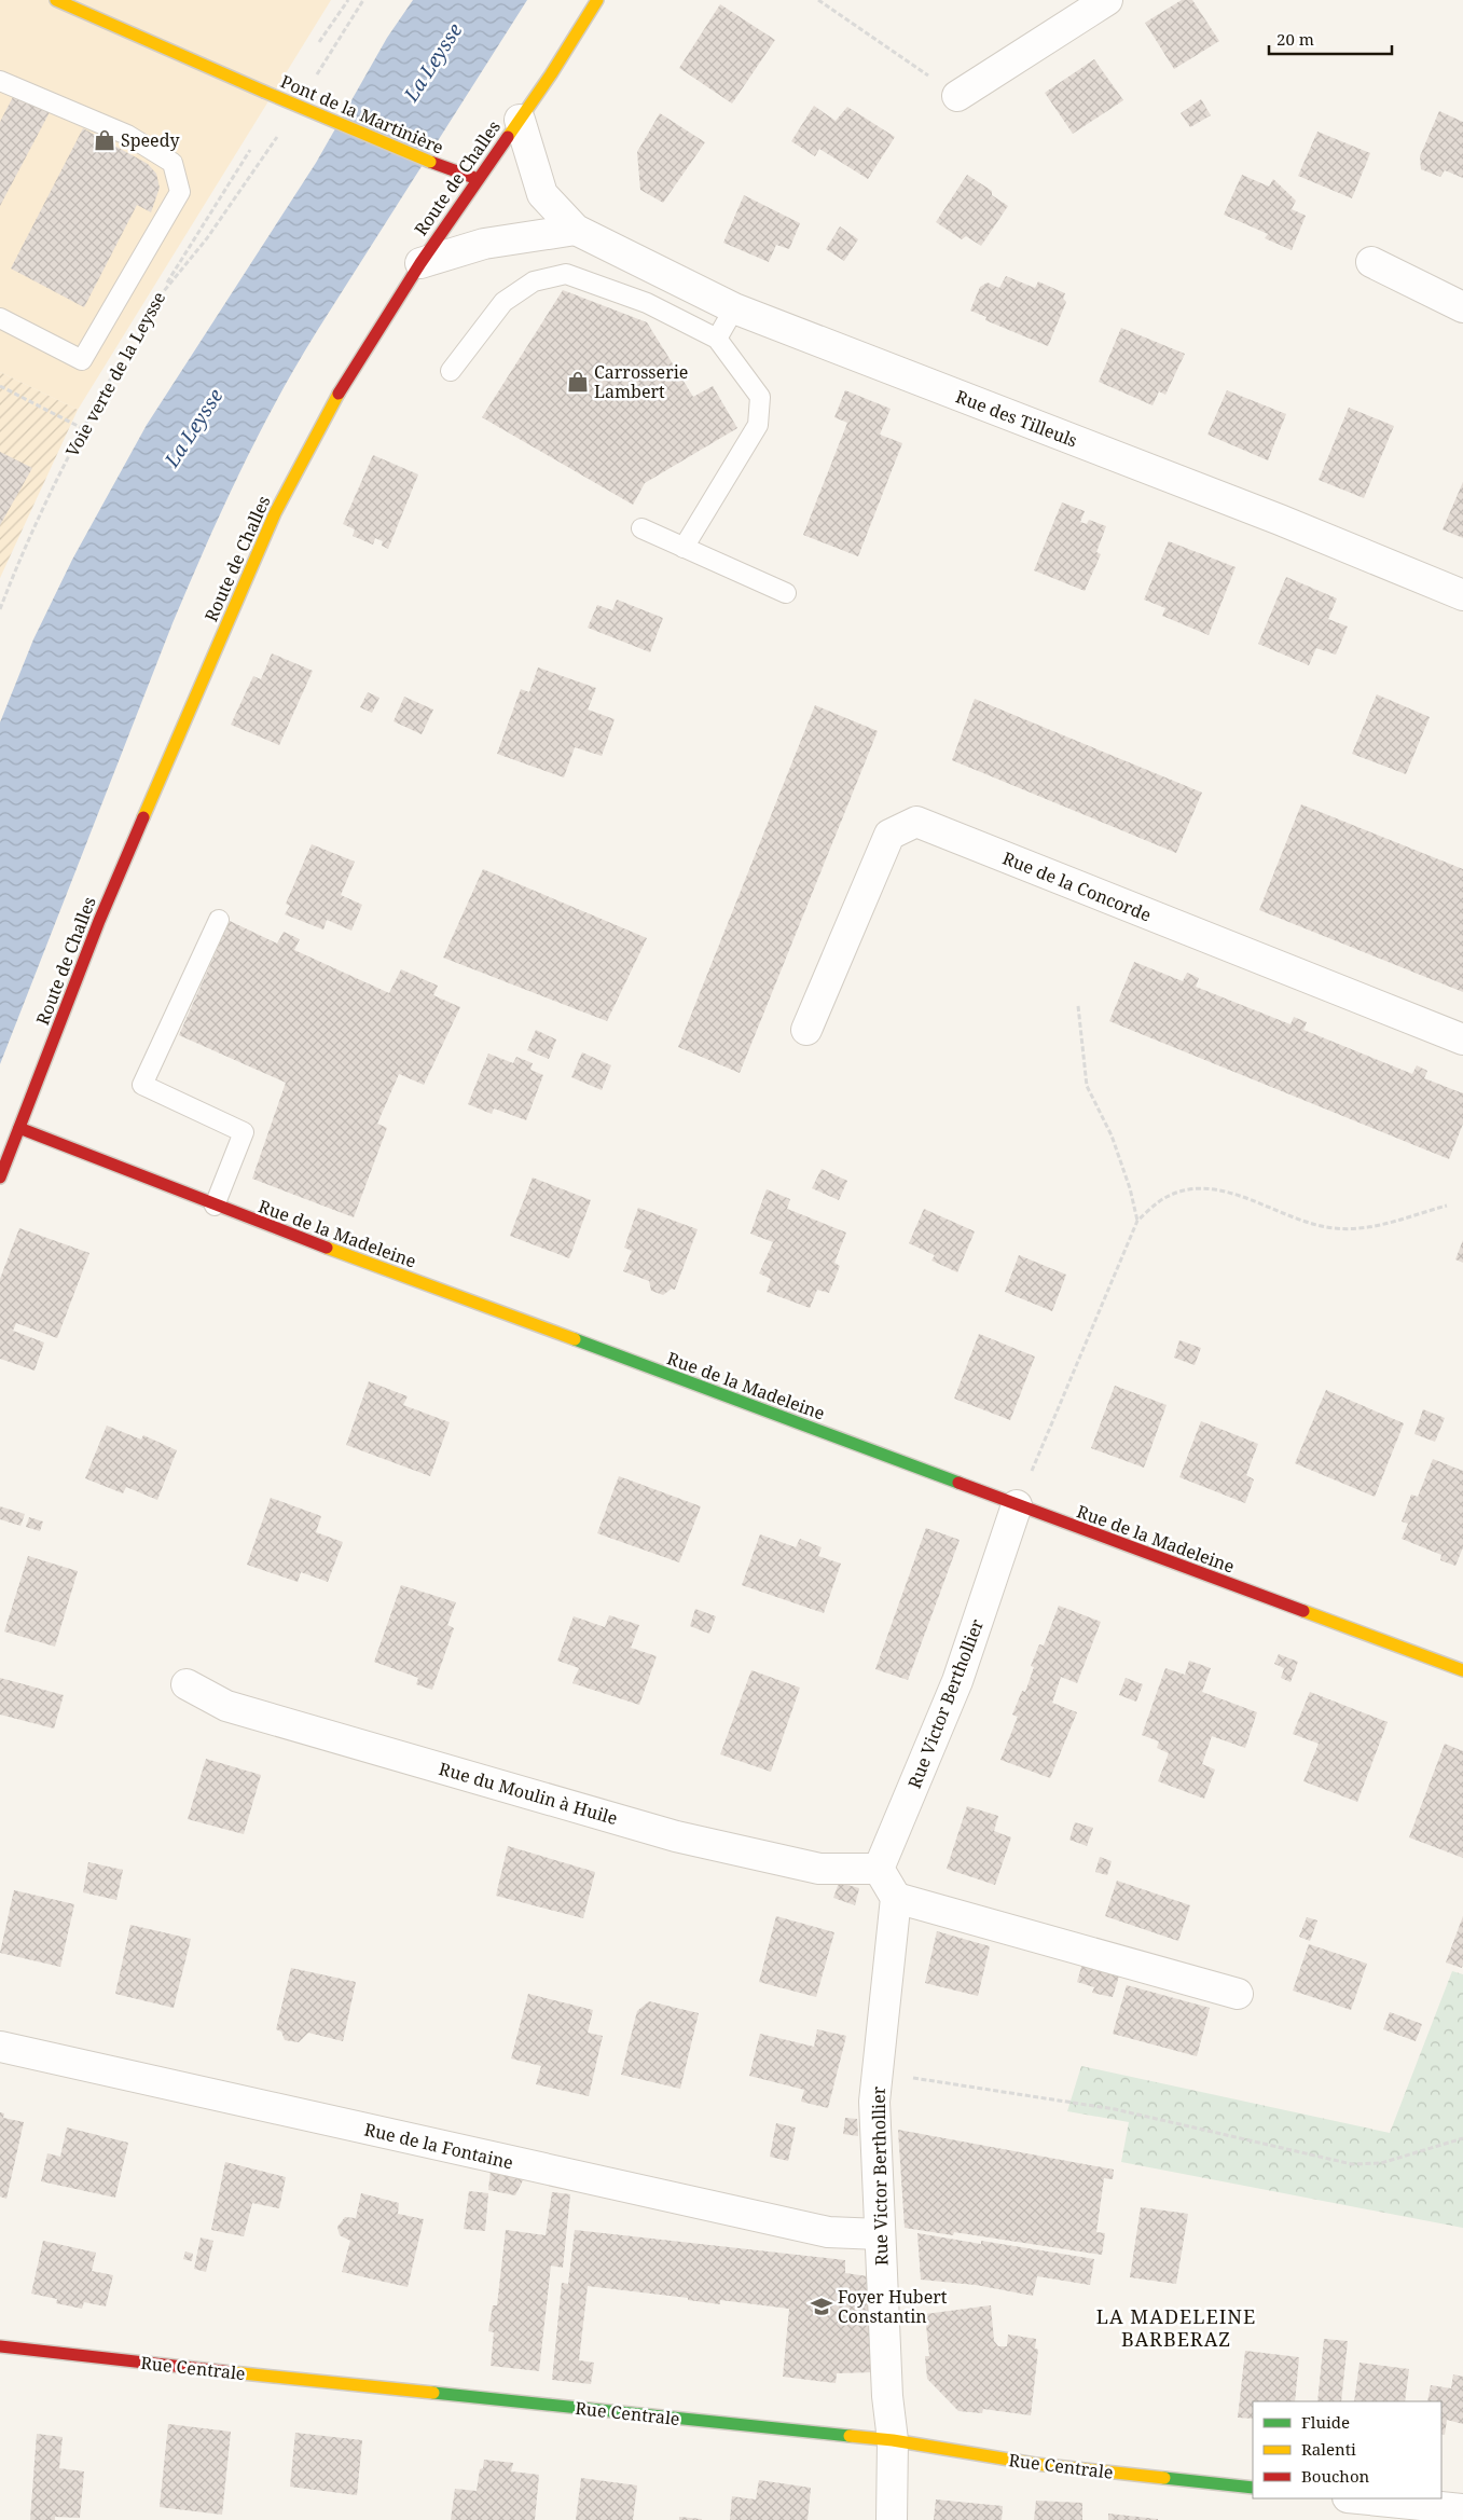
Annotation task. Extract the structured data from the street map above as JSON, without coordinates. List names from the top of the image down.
{
  "streets": {
    "street": [
      "Pont de la Martinière",
      "Route de Challes",
      "Rue des Tilleuls",
      "Rue de la Concorde",
      "Rue de la Madeleine",
      "Rue Victor Berthollier",
      "Rue du Moulin à Huile",
      "Rue de la Fontaine",
      "Rue Centrale"
    ],
    "path": ["Voie verte de la Leysse"]
  },
  "crossings": [
    ["Pont de la Martinière", "Route de Challes"],
    ["Pont de la Martinière", "Voie verte de la Leysse"],
    ["Route de Challes", "Rue des Tilleuls"],
    ["Route de Challes", "Rue de la Madeleine"],
    ["Rue de la Madeleine", "Rue Victor Berthollier"],
    ["Rue Victor Berthollier", "Rue du Moulin à Huile"],
    ["Rue Victor Berthollier", "Rue de la Fontaine"],
    ["Rue Victor Berthollier", "Rue Centrale"]
  ],
  "districts": ["LA MADELEINE BARBERAZ"],
  "water": ["La Leysse"],
  "places": {
    "shop": ["Speedy", "Carrosserie Lambert"],
    "school or university": ["Foyer Hubert Constantin"]
  },
  "legend": ["Fluide", "Ralenti", "Bouchon"],
  "scale_bar": "20 m"
}
